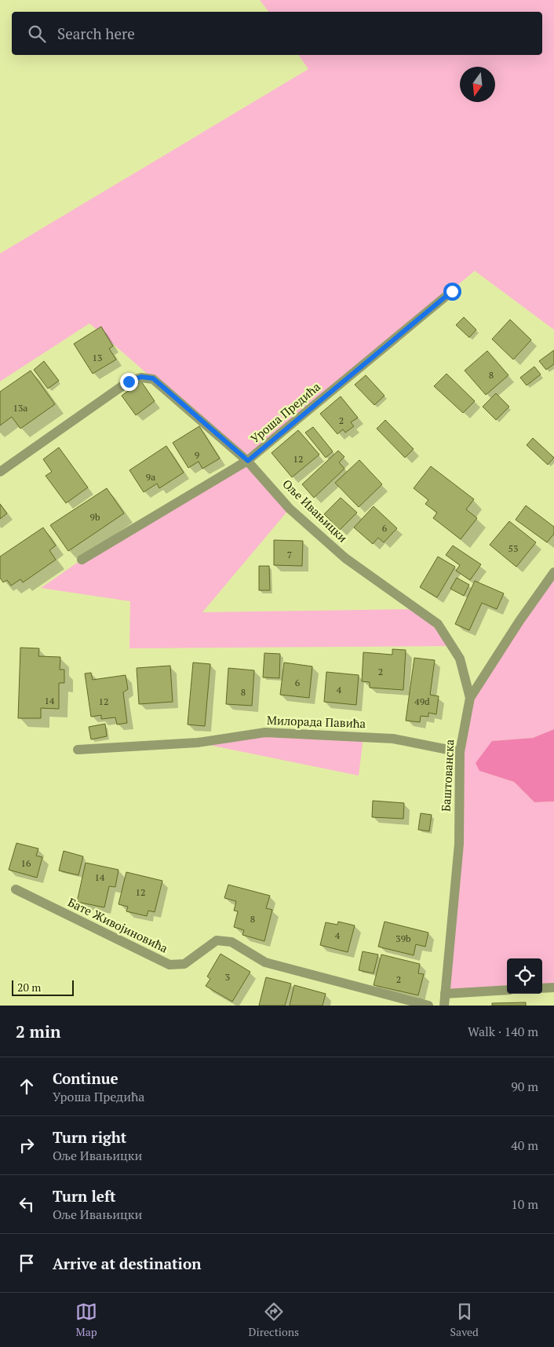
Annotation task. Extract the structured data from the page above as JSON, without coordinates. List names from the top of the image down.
{
  "streets": {
    "street": [
      "Уроша Предића",
      "Оље Ивањицки",
      "Милорада Павића",
      "Баштованска",
      "Бате Живојиновића"
    ]
  },
  "crossings": [
    ["Уроша Предића", "Оље Ивањицки"],
    ["Оље Ивањицки", "Баштованска"],
    ["Милорада Павића", "Баштованска"]
  ],
  "house_numbers": [
    "13",
    "8",
    "13a",
    "2",
    "9",
    "12",
    "9a",
    "9b",
    "6",
    "53",
    "7",
    "2",
    "6",
    "4",
    "8",
    "14",
    "12",
    "49d",
    "16",
    "14",
    "12",
    "8",
    "4",
    "39b",
    "3",
    "2"
  ],
  "scale_bar": "20 m",
  "north": "bottom",
  "page": {
    "search": "Search here",
    "scale": "20 m",
    "heading": ["2 min", "Walk · 140 m"],
    "list": [
      ["Continue", "Уроша Предића", "90 m"],
      ["Turn right", "Оље Ивањицки", "40 m"],
      ["Turn left", "Оље Ивањицки", "10 m"],
      "Arrive at destination"
    ],
    "nav": ["Map", "Directions", "Saved"]
  }
}
